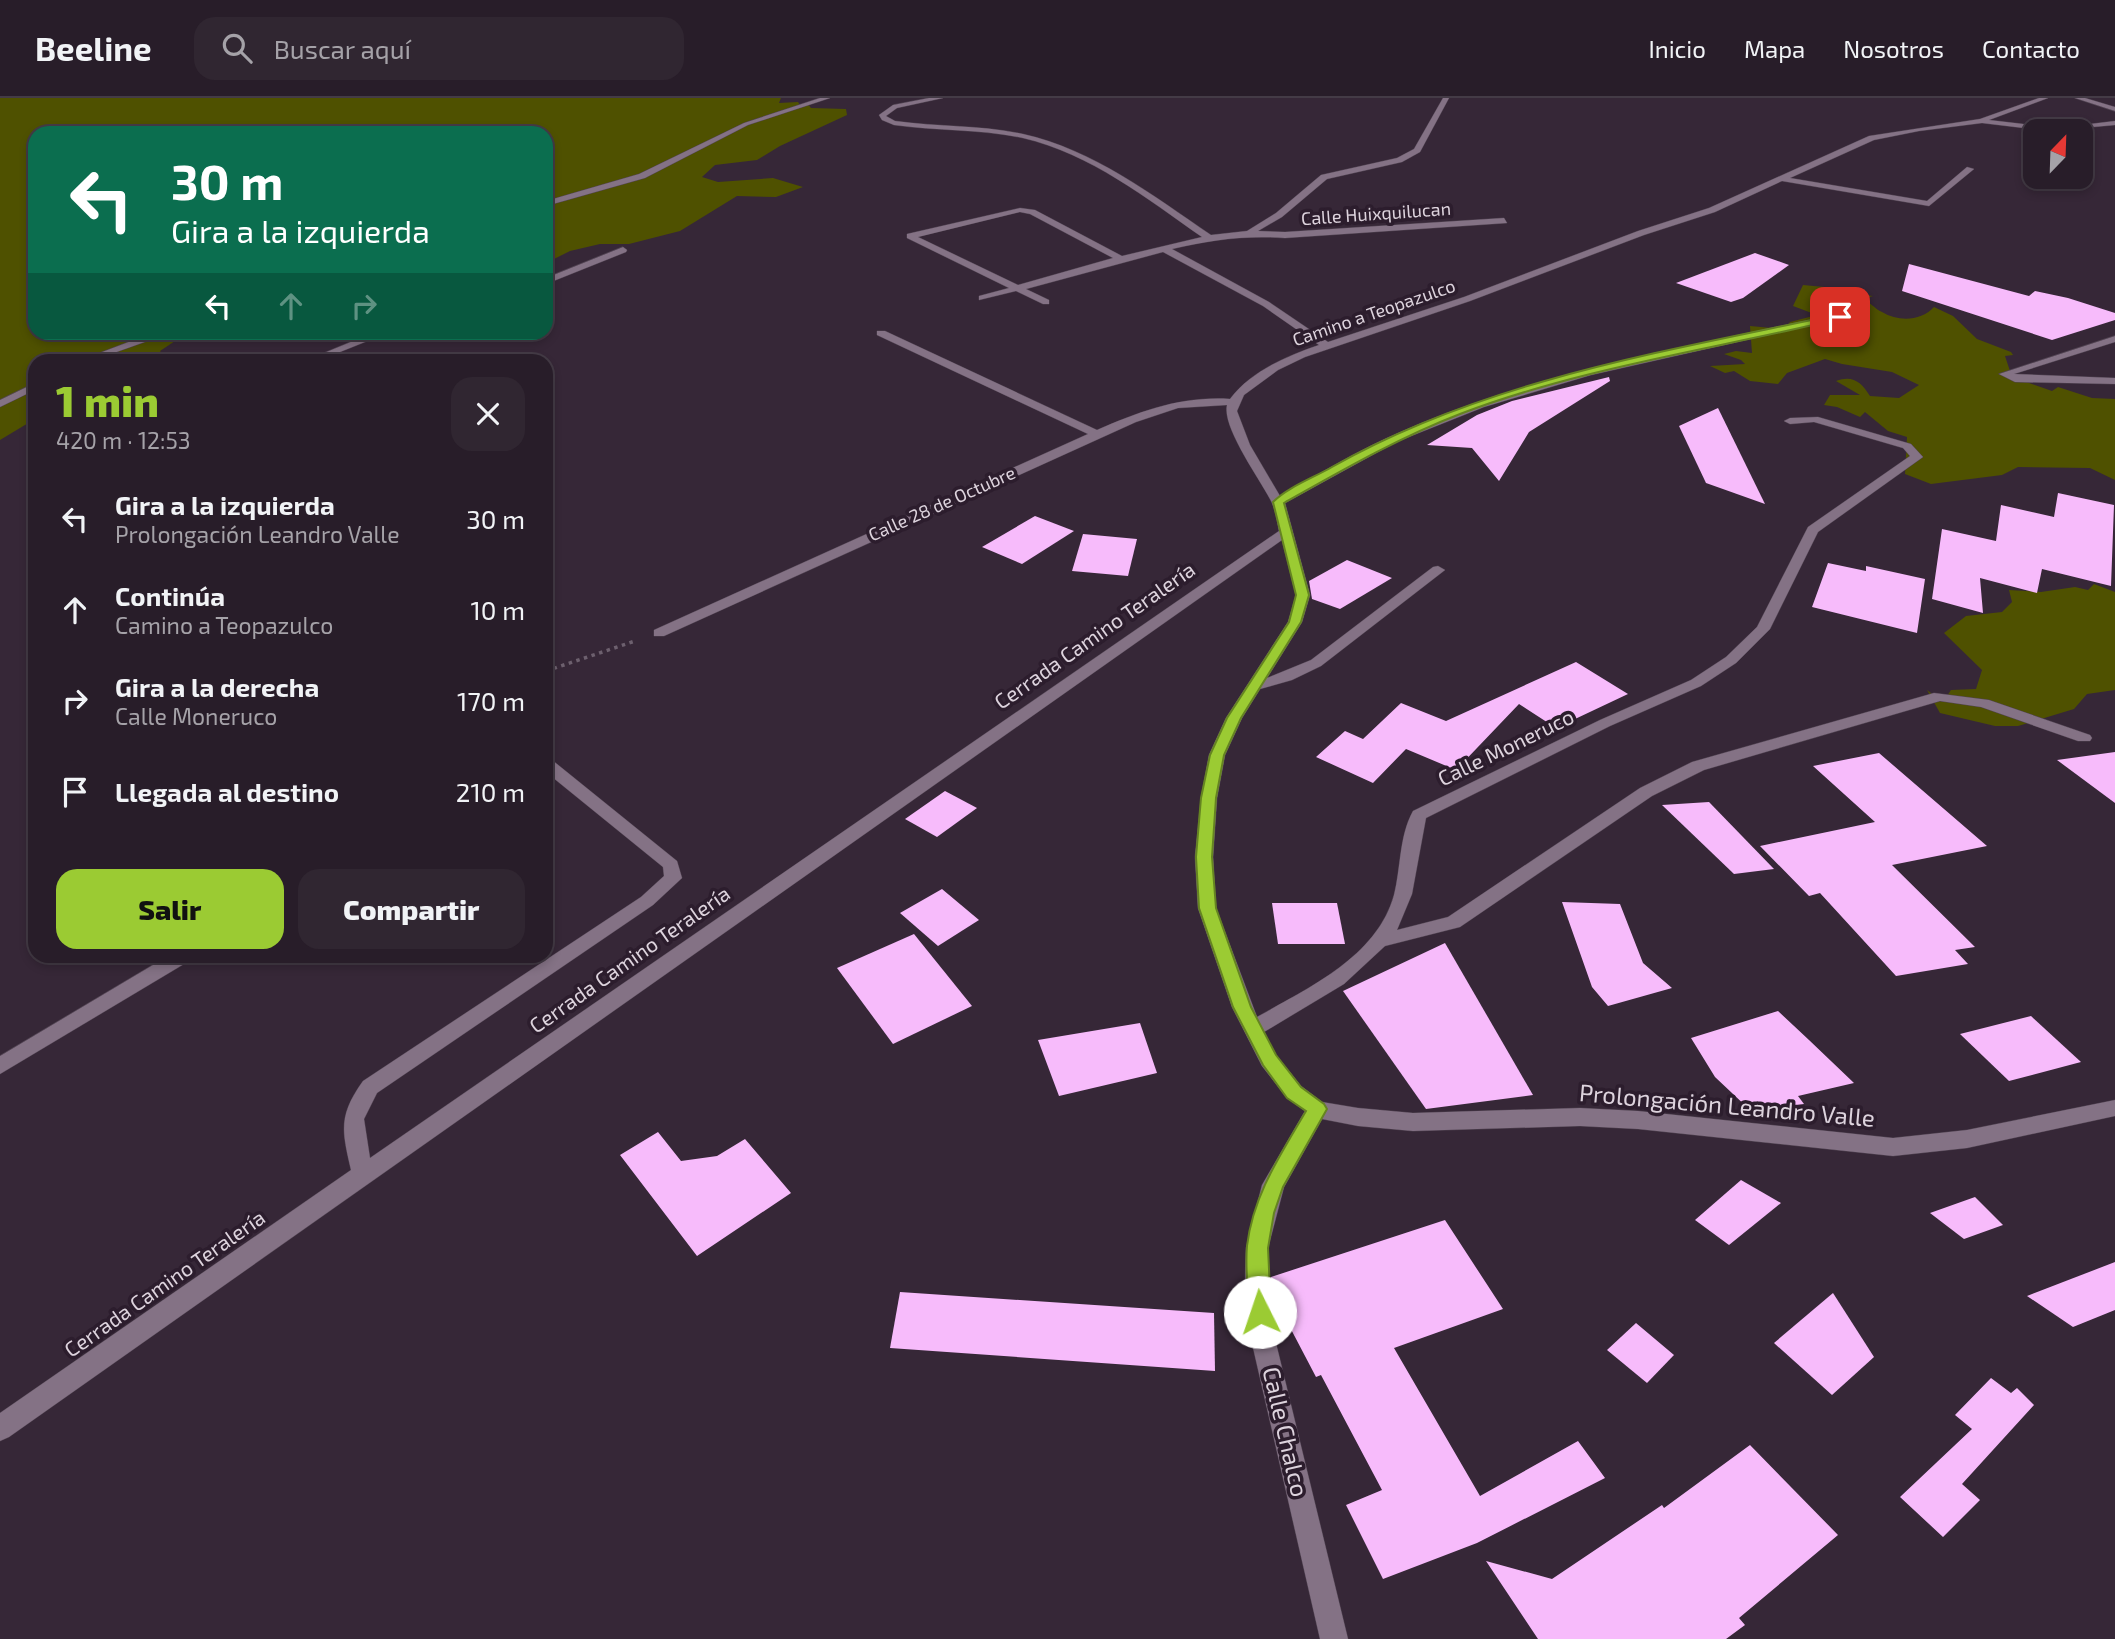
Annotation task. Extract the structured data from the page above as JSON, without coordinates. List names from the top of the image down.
{
  "streets": {
    "street": [
      "Calle Huixquilucan",
      "Camino a Teopazulco",
      "Calle 28 de Octubre",
      "Cerrada Camino Teralería",
      "Calle Moneruco",
      "Prolongación Leandro Valle",
      "Calle Chalco"
    ]
  },
  "crossings": [
    ["Camino a Teopazulco", "Calle 28 de Octubre"],
    ["Calle Moneruco", "Prolongación Leandro Valle"],
    ["Prolongación Leandro Valle", "Calle Chalco"]
  ],
  "north": "top right",
  "page": {
    "header": "Beeline",
    "search": "Buscar aquí",
    "nav": [
      "Inicio",
      "Mapa",
      "Nosotros",
      "Contacto"
    ],
    "turn": ["30 m", "Gira a la izquierda"],
    "heading": ["1 min", "420 m · 12:53"],
    "list": [
      {
        "name": "Gira a la izquierda",
        "note": "Prolongación Leandro Valle",
        "value": "30 m"
      },
      {
        "name": "Continúa",
        "note": "Camino a Teopazulco",
        "value": "10 m"
      },
      {
        "name": "Gira a la derecha",
        "note": "Calle Moneruco",
        "value": "170 m"
      },
      {
        "name": "Llegada al destino",
        "value": "210 m"
      }
    ],
    "buttons": ["Salir", "Compartir"]
  }
}
